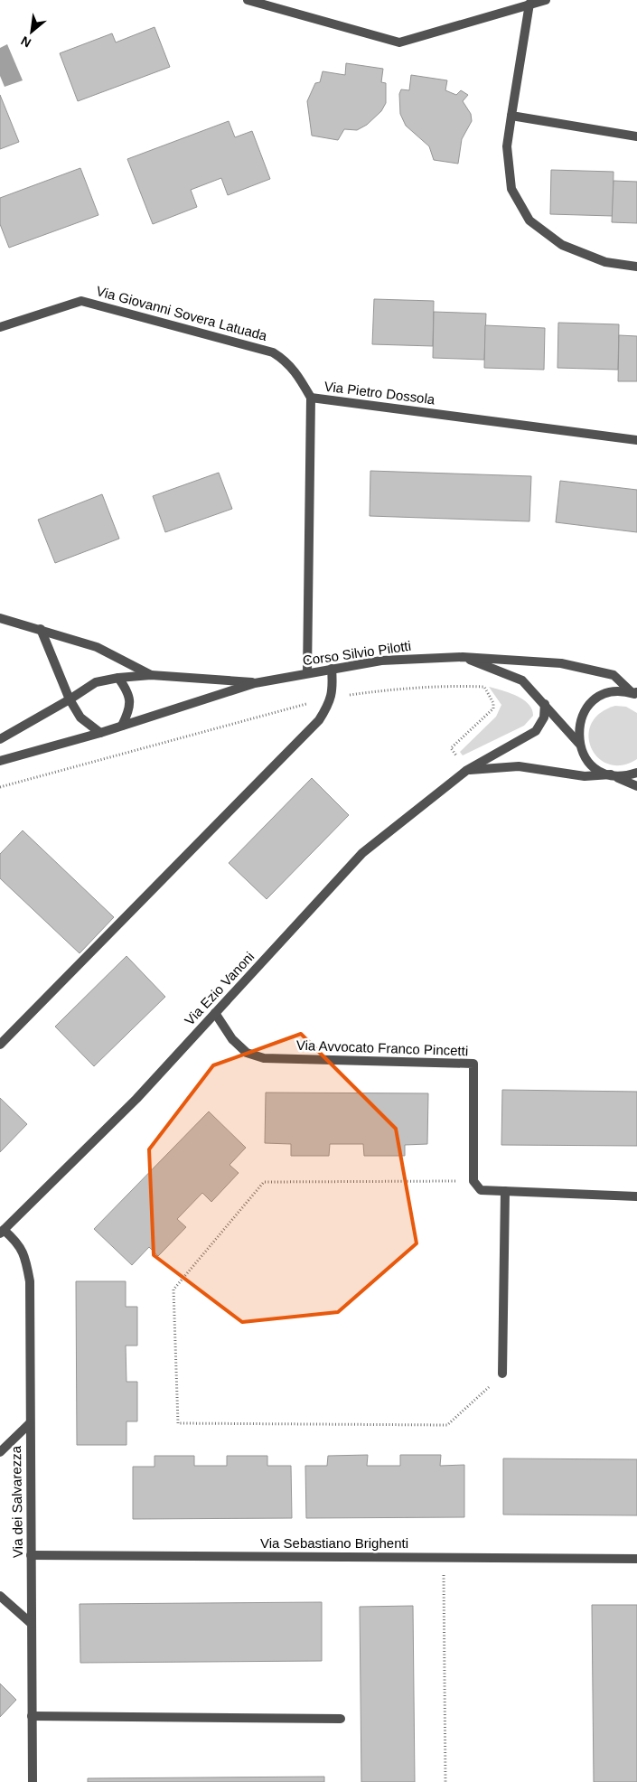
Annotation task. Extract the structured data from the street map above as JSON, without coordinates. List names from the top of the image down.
{
  "streets": {
    "street": [
      "Via Giovanni Sovera Latuada",
      "Via Pietro Dossola",
      "Corso Silvio Pilotti",
      "Via Ezio Vanoni",
      "Via Avvocato Franco Pincetti",
      "Via dei Salvarezza",
      "Via Sebastiano Brighenti"
    ]
  },
  "crossings": [
    ["Via Giovanni Sovera Latuada", "Via Pietro Dossola"],
    ["Via Pietro Dossola", "Corso Silvio Pilotti"],
    ["Corso Silvio Pilotti", "Via Ezio Vanoni"],
    ["Via Ezio Vanoni", "Via Avvocato Franco Pincetti"],
    ["Via Ezio Vanoni", "Via dei Salvarezza"],
    ["Via dei Salvarezza", "Via Sebastiano Brighenti"]
  ],
  "north": "bottom left"
}
